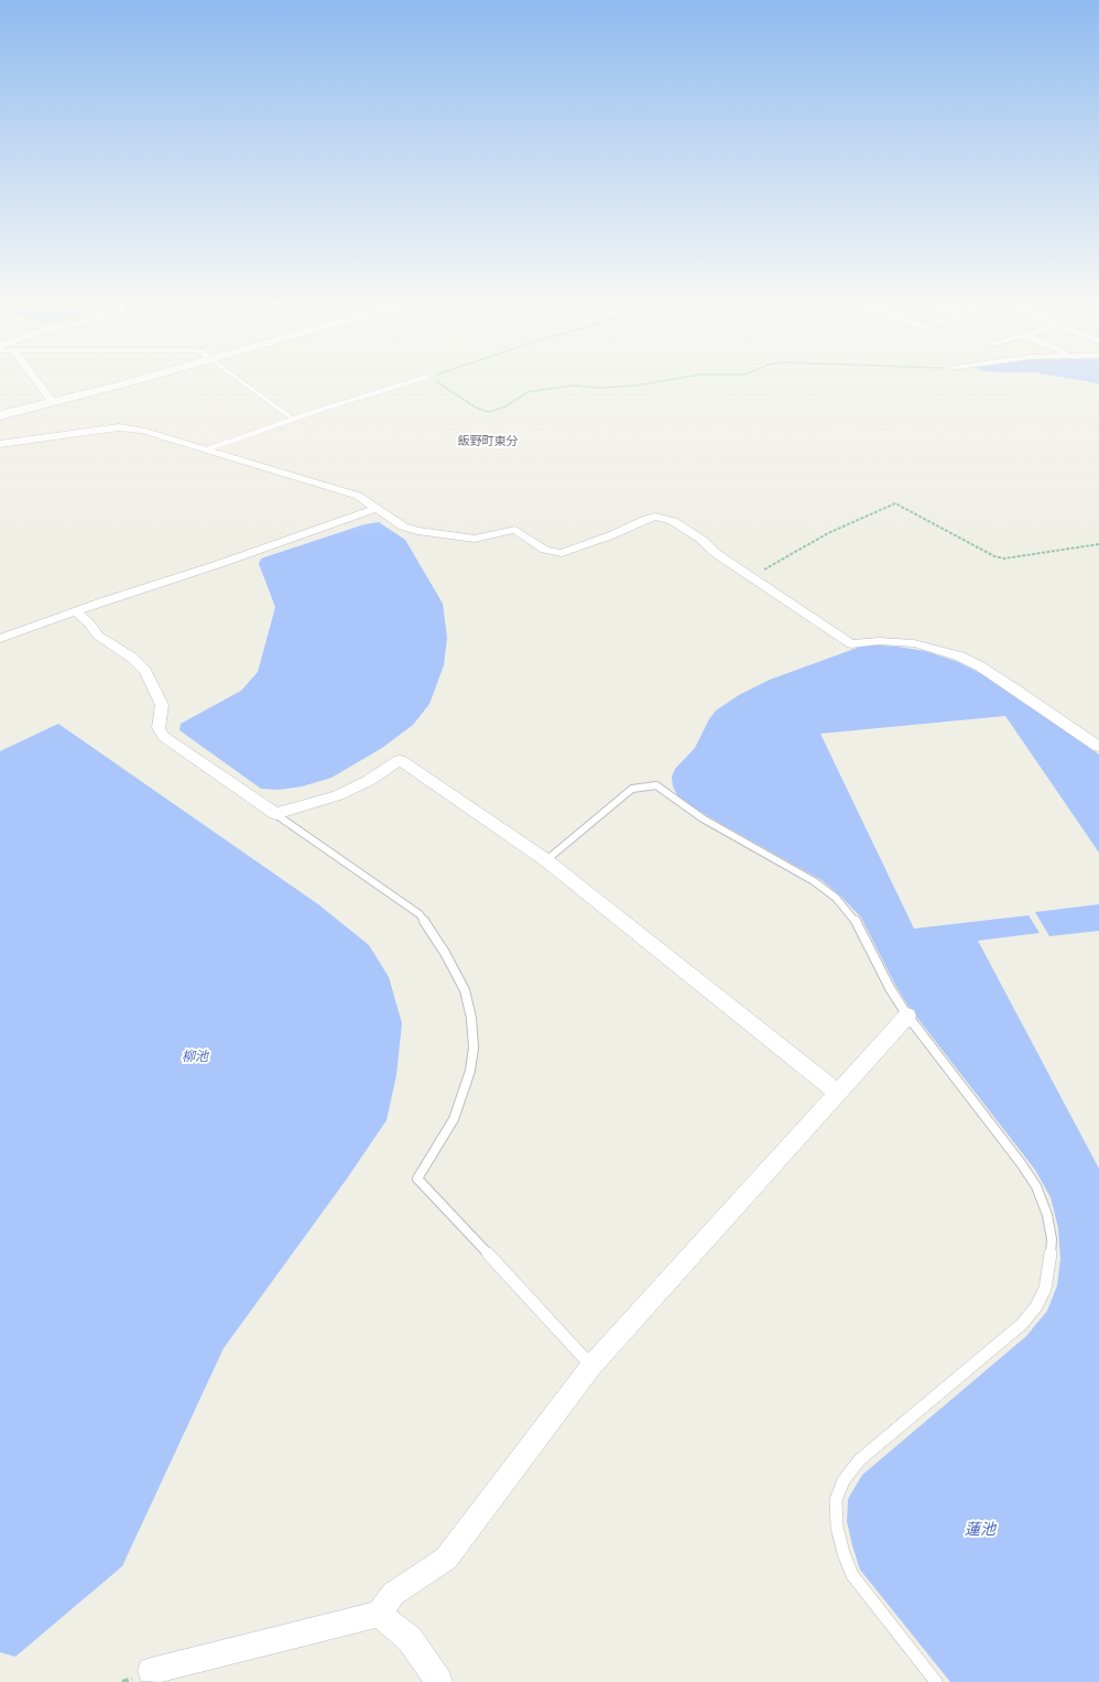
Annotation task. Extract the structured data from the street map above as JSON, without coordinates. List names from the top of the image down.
{
  "districts": ["飯野町東分"],
  "water": ["柳池", "蓮池"]
}
